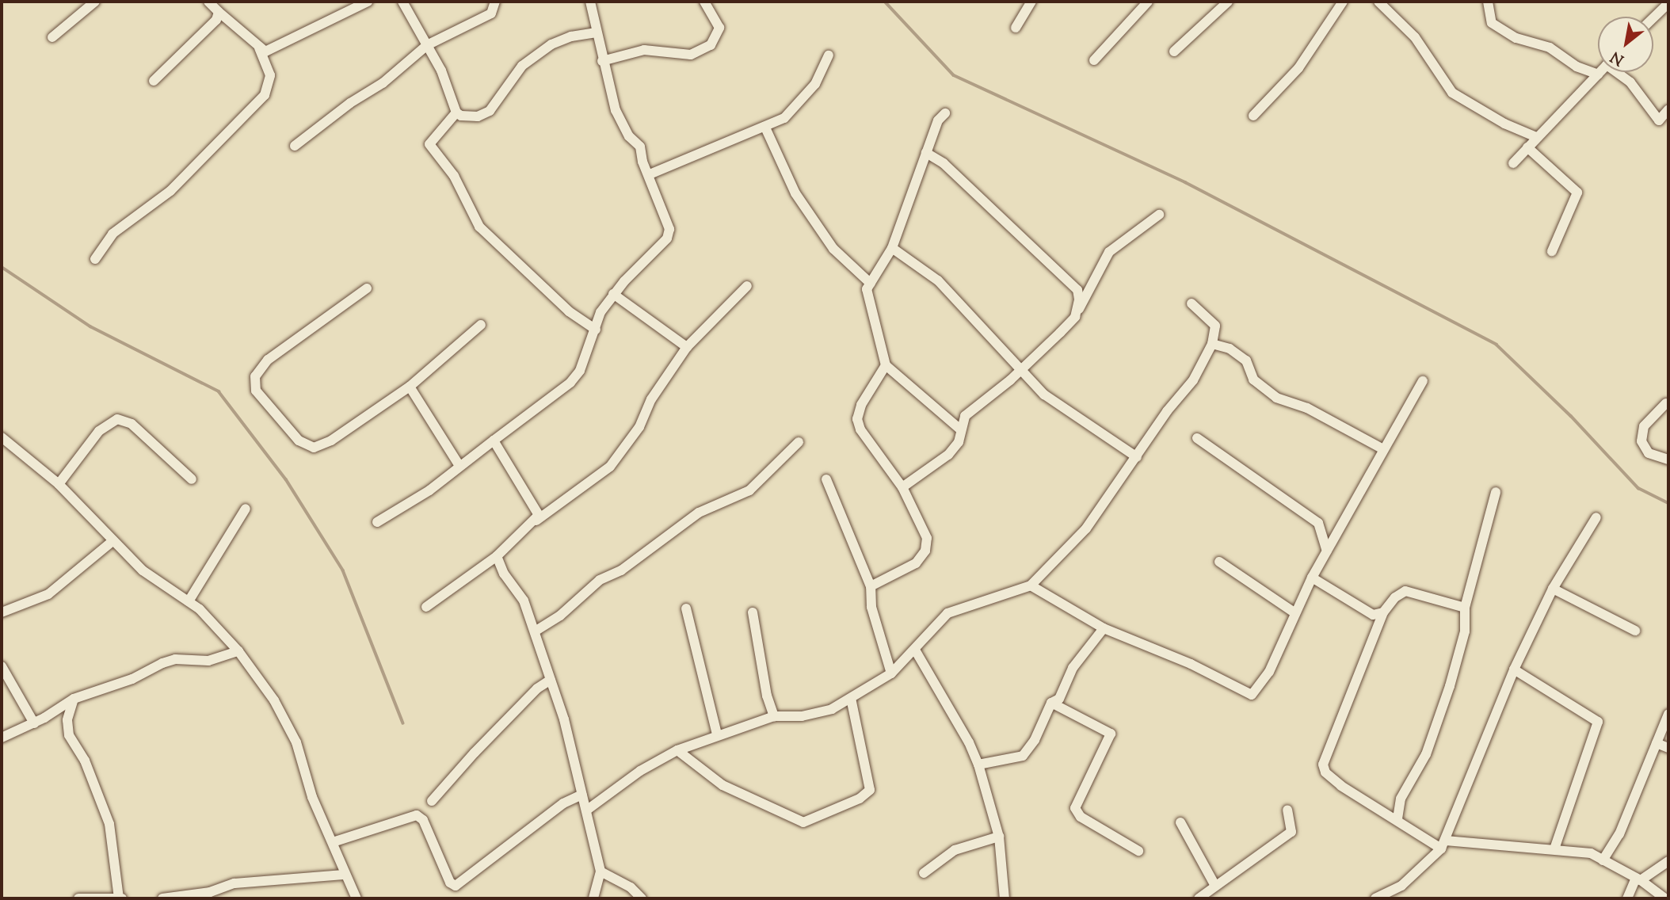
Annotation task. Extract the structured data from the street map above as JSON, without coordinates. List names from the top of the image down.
{
  "north": "bottom left"
}
